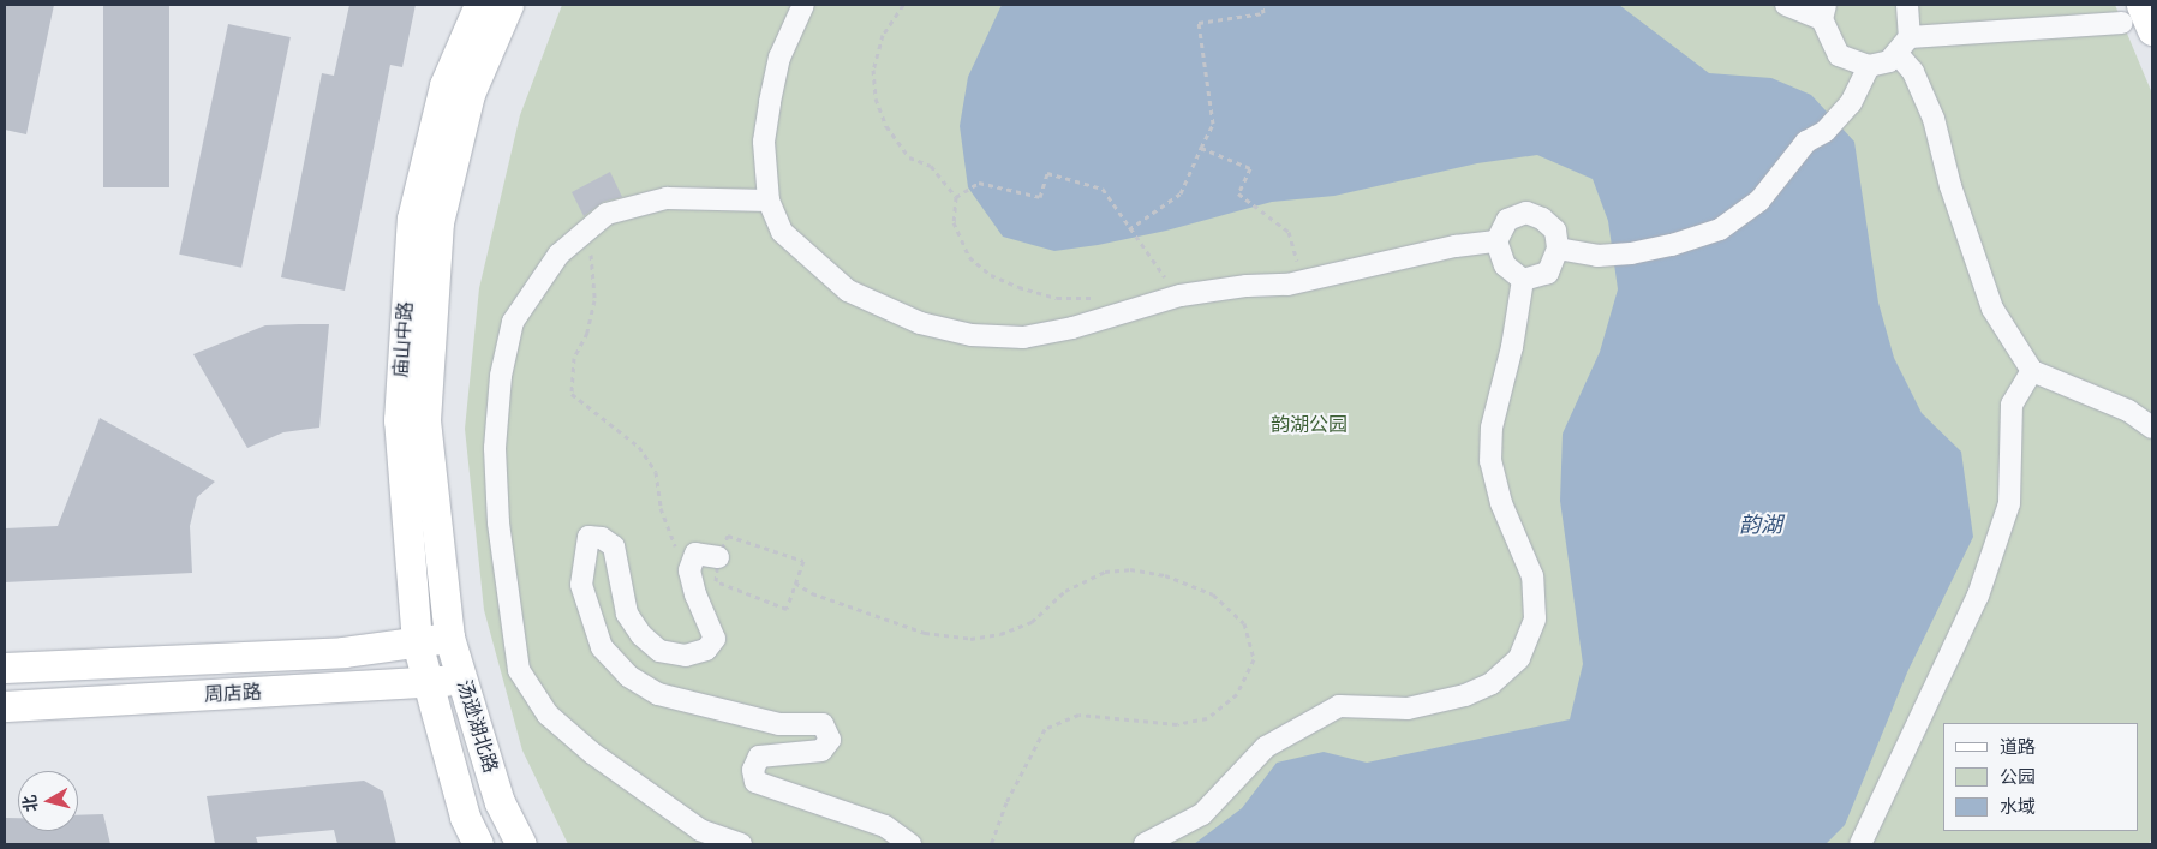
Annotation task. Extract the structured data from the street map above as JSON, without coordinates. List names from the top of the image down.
{
  "streets": {
    "street": ["庙山中路", "周店路", "汤逊湖北路"]
  },
  "crossings": [
    ["庙山中路", "周店路"],
    ["庙山中路", "汤逊湖北路"],
    ["周店路", "汤逊湖北路"]
  ],
  "water": ["韵湖"],
  "parks": ["韵湖公园"],
  "legend": ["道路", "公园", "水域"],
  "north": "left"
}
